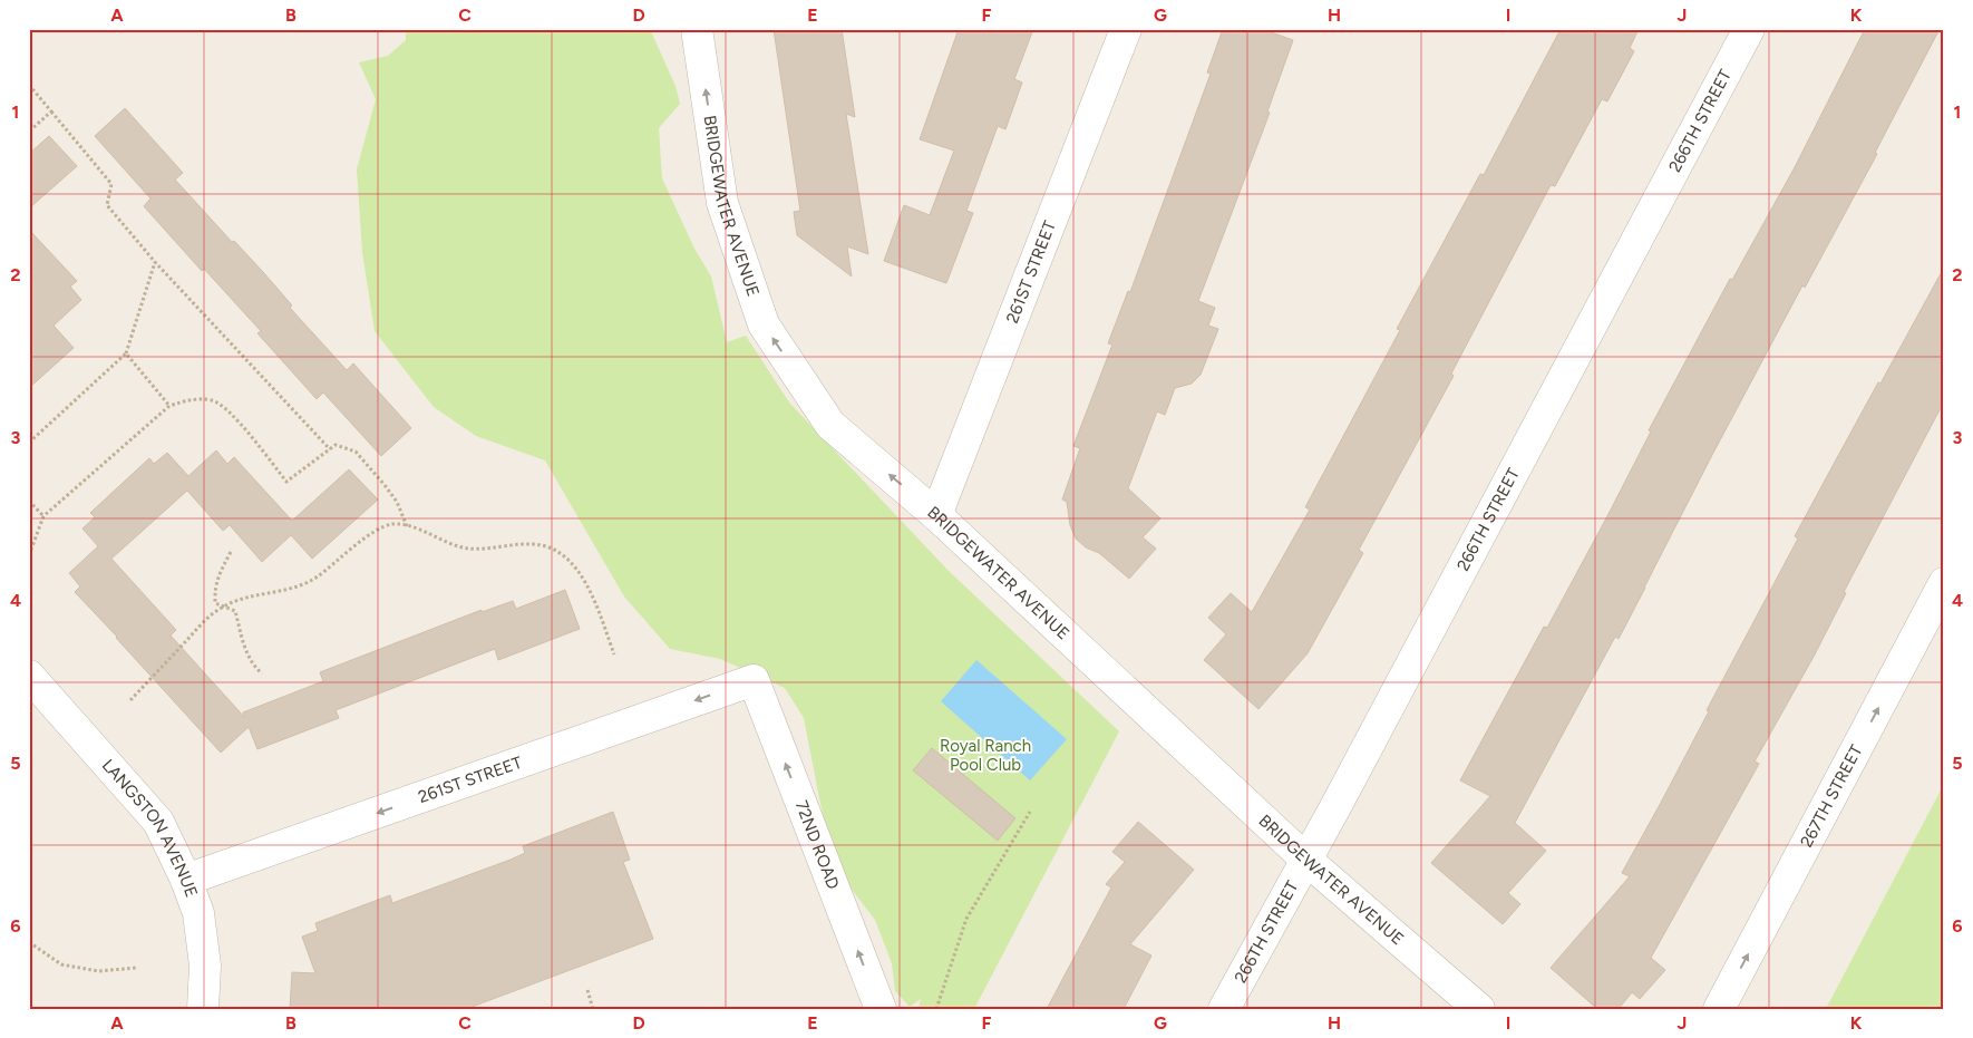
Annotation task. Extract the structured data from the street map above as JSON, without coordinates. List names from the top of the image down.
{
  "streets": {
    "street": [
      "266TH STREET",
      "BRIDGEWATER AVENUE",
      "261ST STREET",
      "267TH STREET",
      "LANGSTON AVENUE",
      "72ND ROAD"
    ]
  },
  "crossings": [
    ["266TH STREET", "BRIDGEWATER AVENUE"],
    ["BRIDGEWATER AVENUE", "261ST STREET"],
    ["261ST STREET", "LANGSTON AVENUE"],
    ["261ST STREET", "72ND ROAD"]
  ],
  "one_way": [
    "BRIDGEWATER AVENUE",
    "261ST STREET",
    "267TH STREET",
    "72ND ROAD"
  ],
  "parks": ["Royal Ranch Pool Club"],
  "grid": {
    "columns": [
      "A",
      "B",
      "C",
      "D",
      "E",
      "F",
      "G",
      "H",
      "I",
      "J",
      "K"
    ],
    "rows": [
      "1",
      "2",
      "3",
      "4",
      "5",
      "6"
    ]
  }
}
